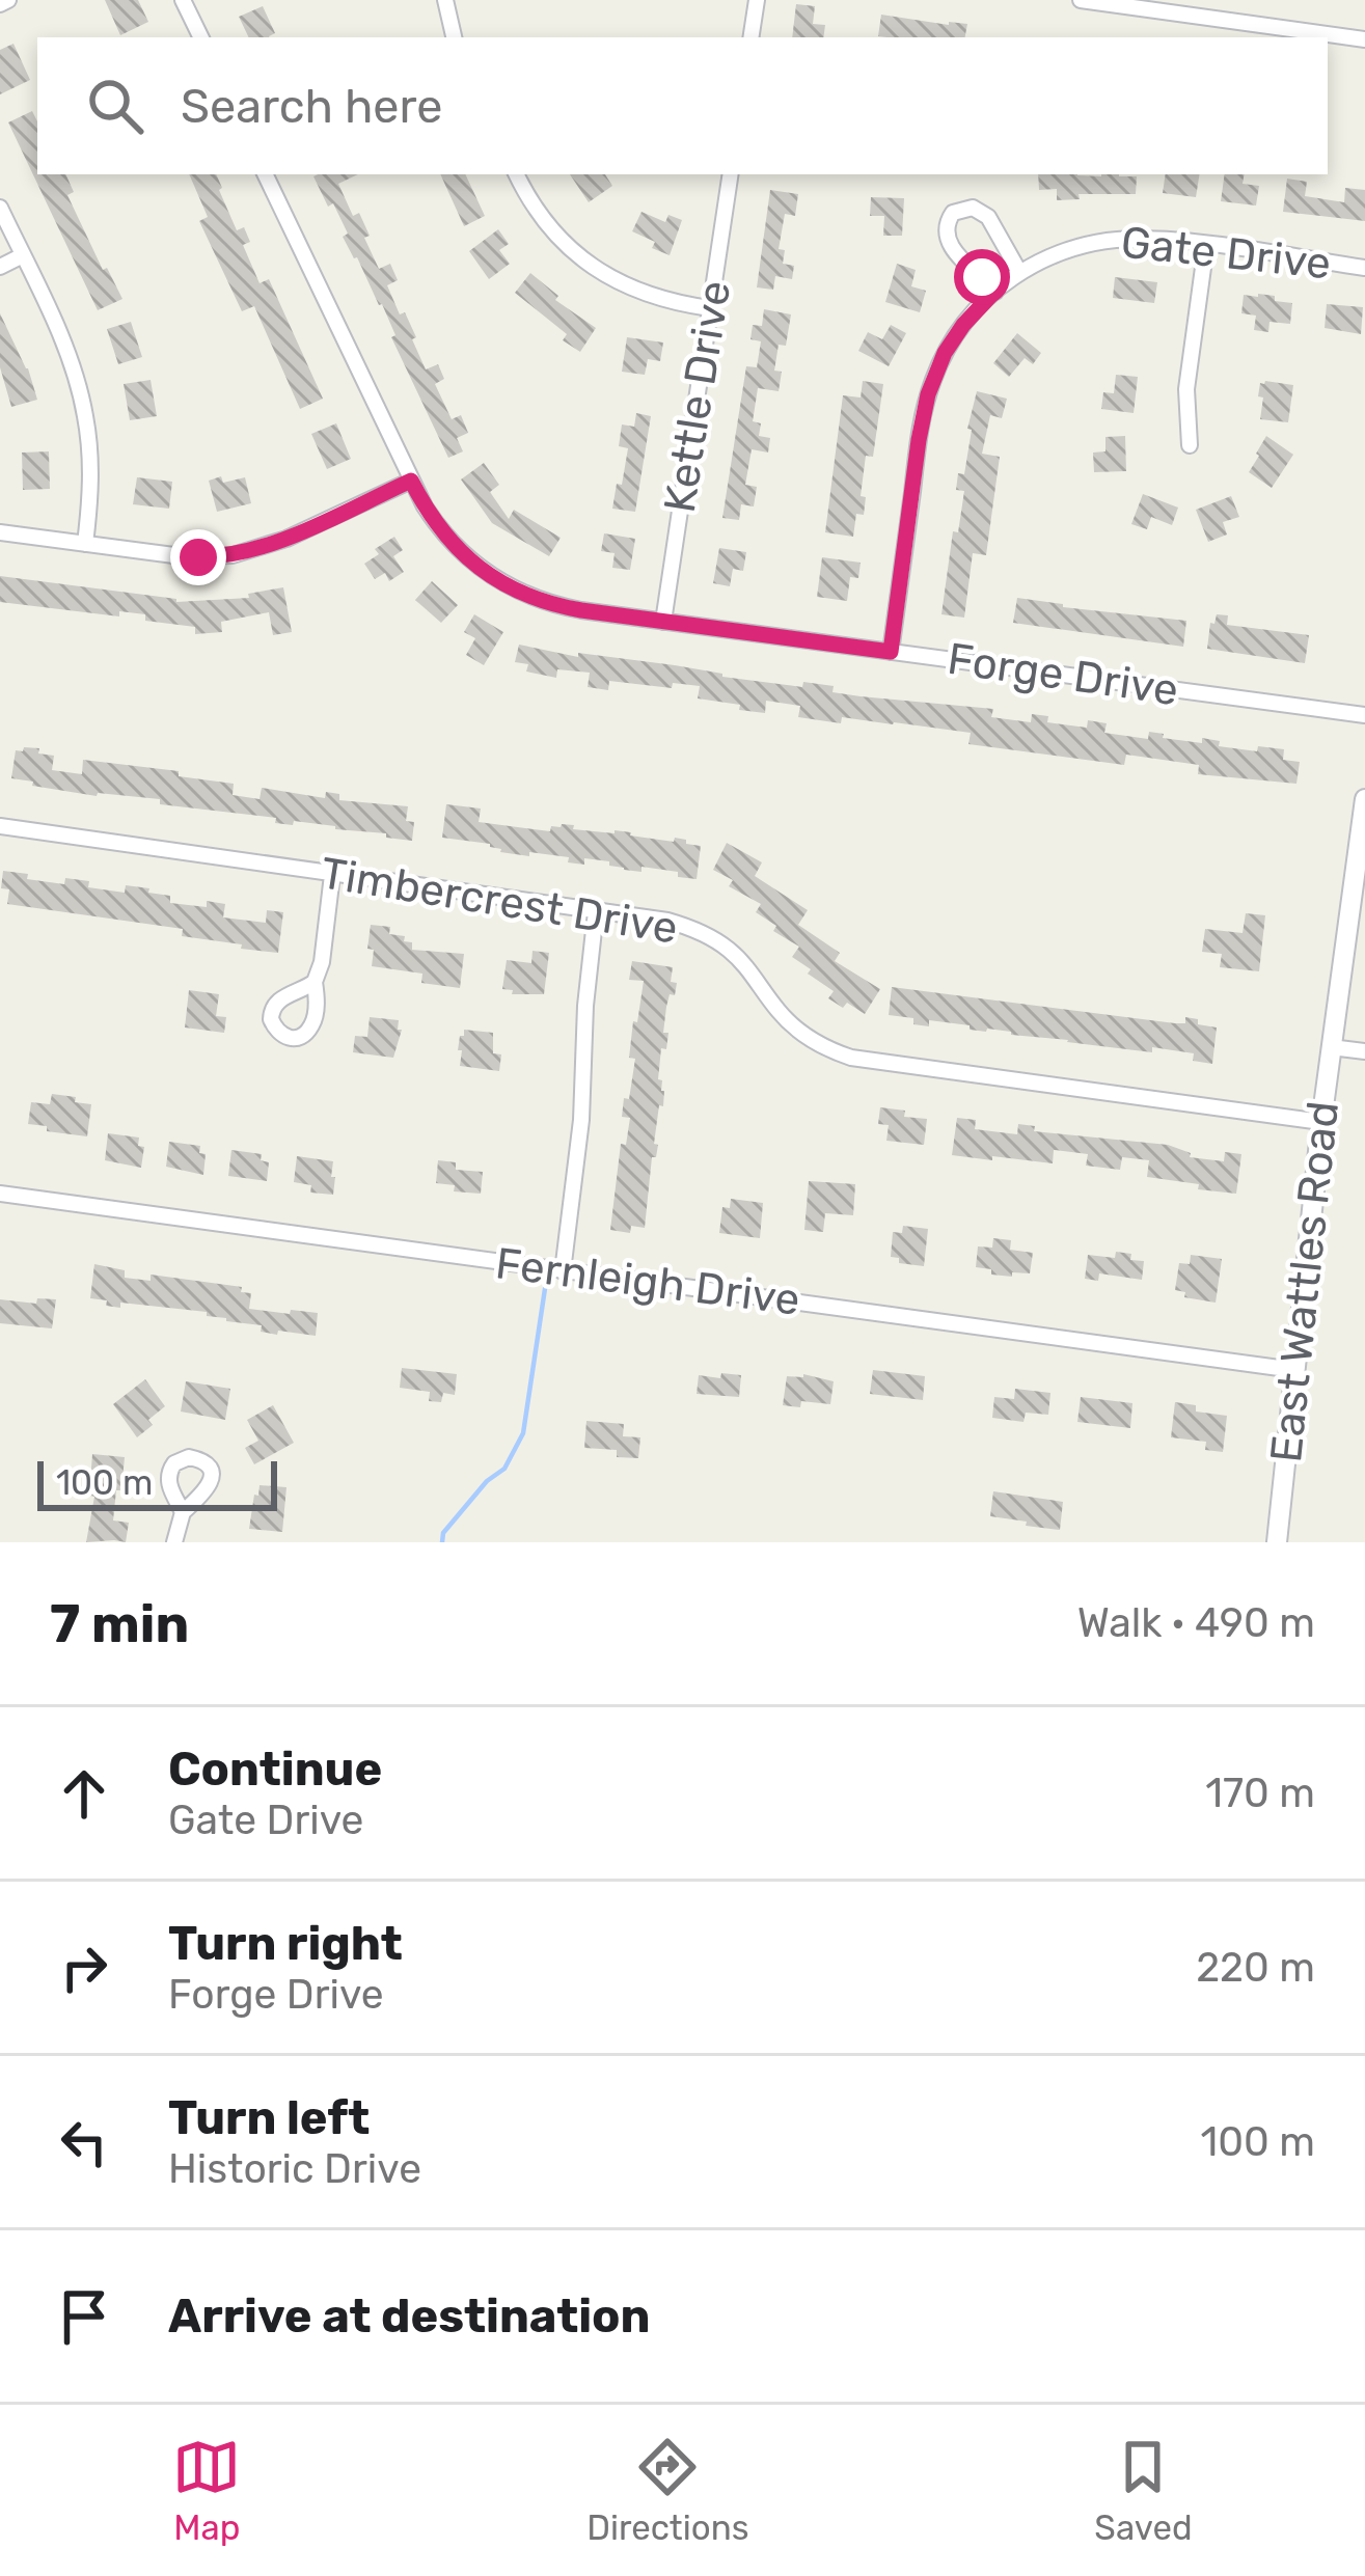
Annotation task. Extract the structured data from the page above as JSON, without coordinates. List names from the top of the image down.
{
  "streets": {
    "main road": ["East Wattles Road"],
    "street": [
      "Gate Drive",
      "Kettle Drive",
      "Forge Drive",
      "Timbercrest Drive",
      "Fernleigh Drive"
    ]
  },
  "crossings": [
    ["Gate Drive", "Forge Drive"],
    ["Kettle Drive", "Forge Drive"],
    ["Timbercrest Drive", "East Wattles Road"],
    ["Fernleigh Drive", "East Wattles Road"]
  ],
  "scale_bar": "100 m",
  "page": {
    "search": "Search here",
    "scale": "100 m",
    "heading": ["7 min", "Walk · 490 m"],
    "list": [
      ["Continue", "Gate Drive", "170 m"],
      ["Turn right", "Forge Drive", "220 m"],
      ["Turn left", "Historic Drive", "100 m"],
      "Arrive at destination"
    ],
    "nav": ["Map", "Directions", "Saved"]
  }
}
